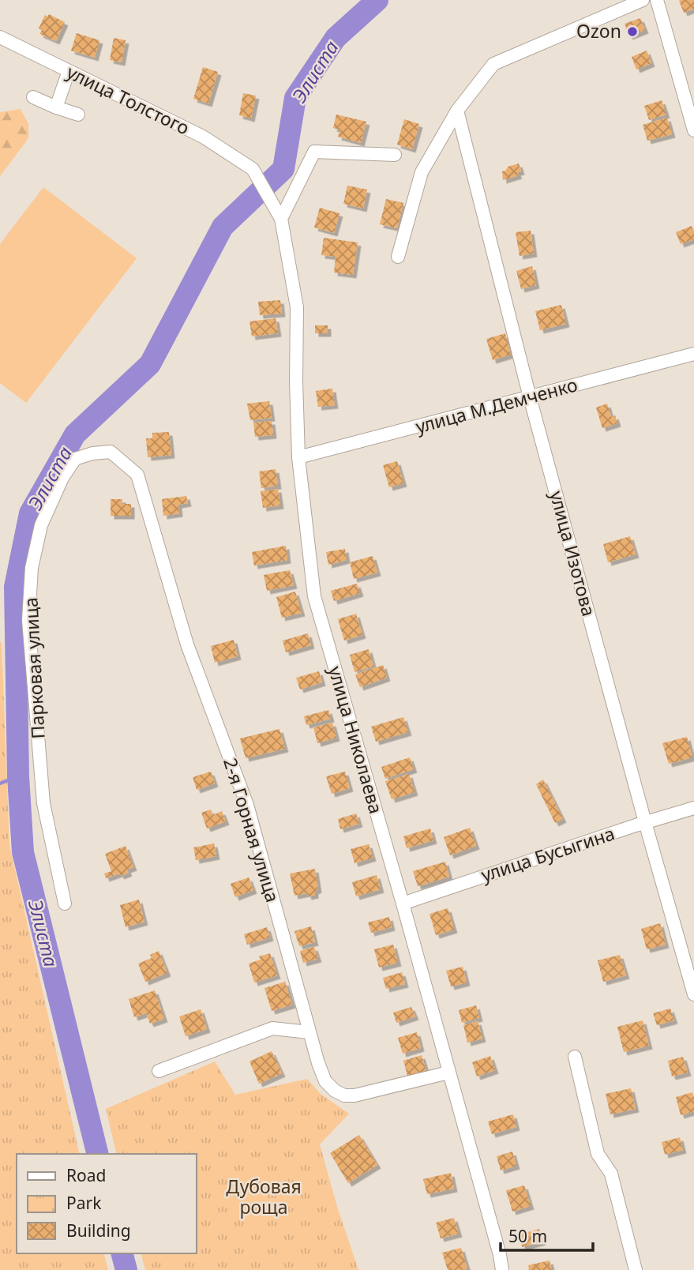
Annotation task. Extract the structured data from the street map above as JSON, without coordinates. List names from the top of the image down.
{
  "streets": {
    "street": [
      "улица Толстого",
      "улица М.Демченко",
      "улица Изотова",
      "Парковая улица",
      "улица Николаева",
      "2-я Горная улица",
      "улица Бусыгина"
    ]
  },
  "crossings": [
    ["улица Толстого", "улица Николаева"],
    ["улица М.Демченко", "улица Изотова"],
    ["улица М.Демченко", "улица Николаева"],
    ["улица Изотова", "улица Бусыгина"],
    ["Парковая улица", "2-я Горная улица"],
    ["улица Николаева", "2-я Горная улица"],
    ["улица Николаева", "улица Бусыгина"]
  ],
  "water": ["Элиста"],
  "parks": ["Дубовая роща"],
  "places": ["Ozon"],
  "legend": ["Road", "Park", "Building"],
  "scale_bar": "50 m"
}
